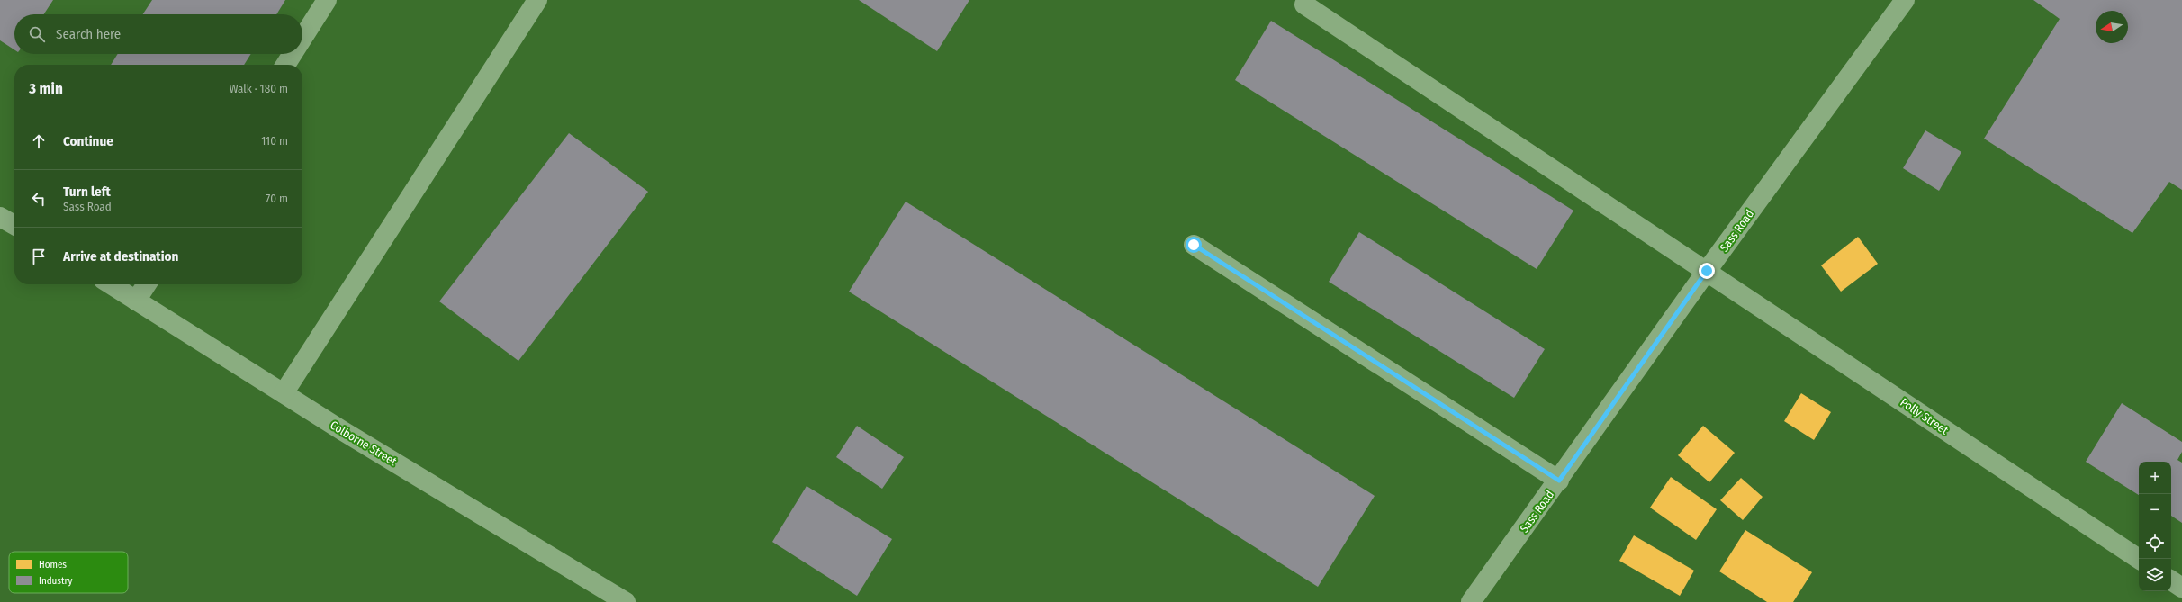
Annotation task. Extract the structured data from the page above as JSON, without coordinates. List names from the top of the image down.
{
  "streets": {
    "street": ["Sass Road", "Polly Street", "Colborne Street"]
  },
  "crossings": [
    ["Sass Road", "Polly Street"]
  ],
  "legend": ["Homes", "Industry"],
  "north": "left",
  "page": {
    "search": "Search here",
    "heading": ["3 min", "Walk · 180 m"],
    "list": [
      ["Continue", "110 m"],
      ["Turn left", "Sass Road", "70 m"],
      "Arrive at destination"
    ],
    "map_buttons": ["+", "−"]
  }
}
